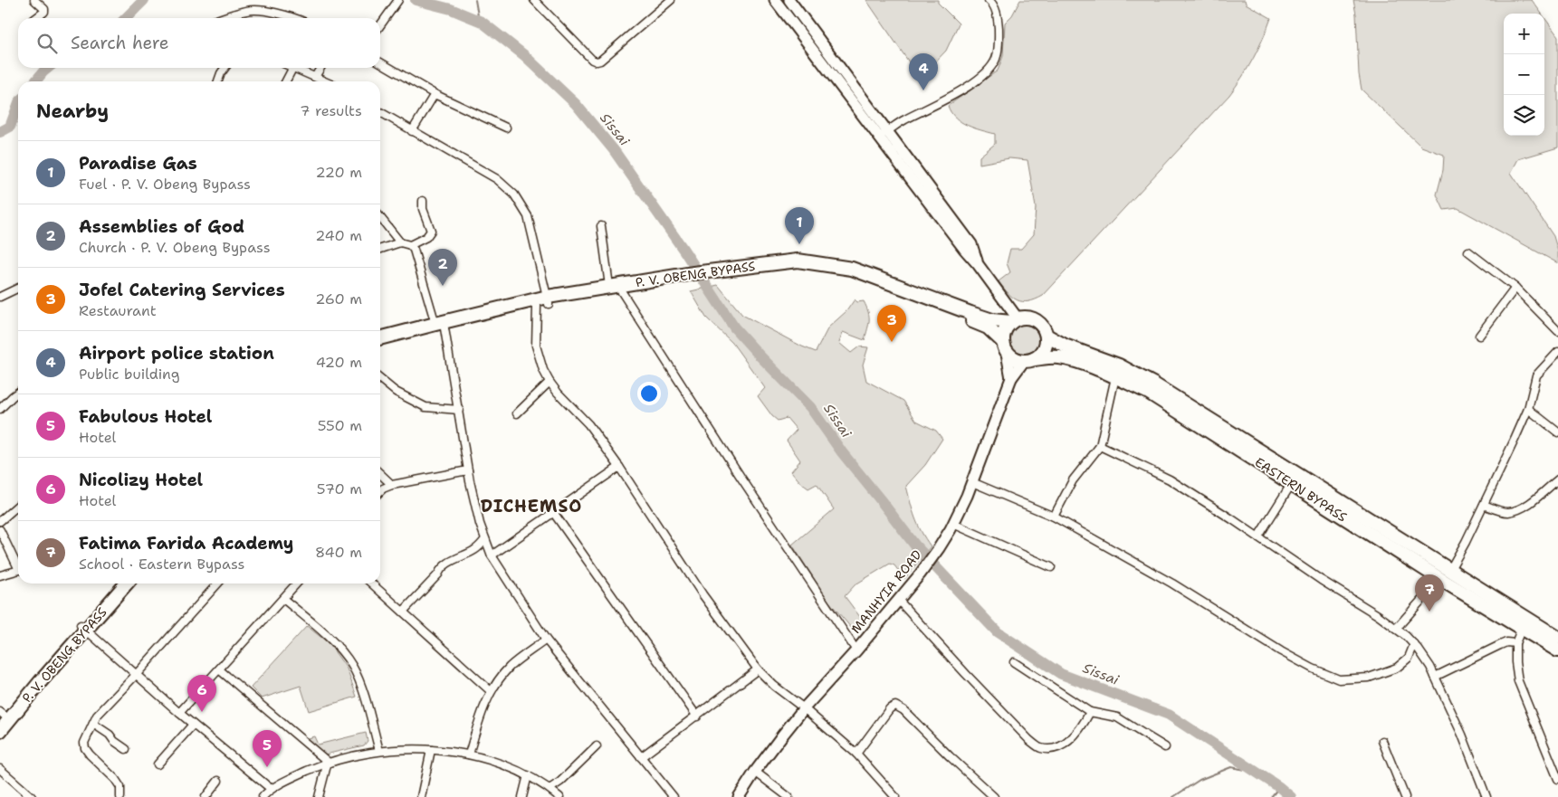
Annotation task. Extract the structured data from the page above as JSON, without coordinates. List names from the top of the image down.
{
  "streets": {
    "highway": ["P. V. OBENG BYPASS", "EASTERN BYPASS"],
    "street": ["MANHYIA ROAD"]
  },
  "crossings": [
    ["P. V. OBENG BYPASS", "EASTERN BYPASS"]
  ],
  "districts": ["DICHEMSO"],
  "water": ["Sissai"],
  "page": {
    "map_buttons": ["+", "−"],
    "search": "Search here",
    "pins": [
      "4",
      "1",
      "2",
      "3",
      "7",
      "6",
      "5"
    ],
    "heading": ["Nearby", "7 results"],
    "list": [
      {
        "mark": "1",
        "name": "Paradise Gas",
        "note": "Fuel · P. V. Obeng Bypass",
        "value": "220 m"
      },
      {
        "mark": "2",
        "name": "Assemblies of God",
        "note": "Church · P. V. Obeng Bypass",
        "value": "240 m"
      },
      {
        "mark": "3",
        "name": "Jofel Catering Services",
        "note": "Restaurant",
        "value": "260 m"
      },
      {
        "mark": "4",
        "name": "Airport police station",
        "note": "Public building",
        "value": "420 m"
      },
      {
        "mark": "5",
        "name": "Fabulous Hotel",
        "note": "Hotel",
        "value": "550 m"
      },
      {
        "mark": "6",
        "name": "Nicolizy Hotel",
        "note": "Hotel",
        "value": "570 m"
      },
      {
        "mark": "7",
        "name": "Fatima Farida Academy",
        "note": "School · Eastern Bypass",
        "value": "840 m"
      }
    ]
  }
}
